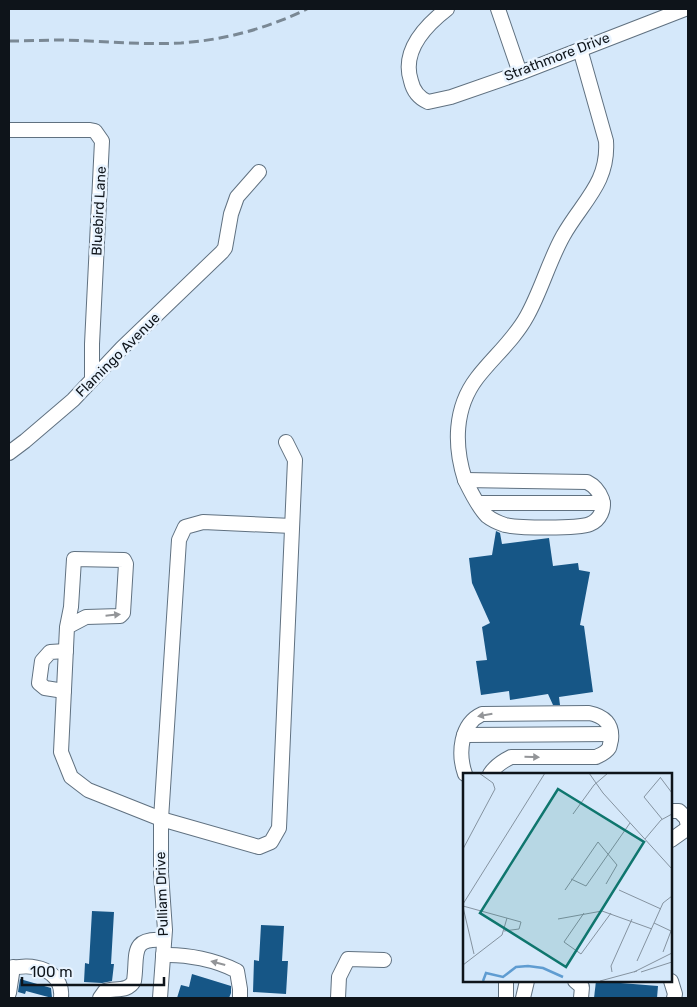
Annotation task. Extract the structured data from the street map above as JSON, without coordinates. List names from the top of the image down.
{
  "streets": {
    "street": [
      "Strathmore Drive",
      "Bluebird Lane",
      "Flamingo Avenue",
      "Pulliam Drive"
    ]
  },
  "crossings": [
    ["Bluebird Lane", "Flamingo Avenue"]
  ],
  "scale_bar": "100 m"
}
